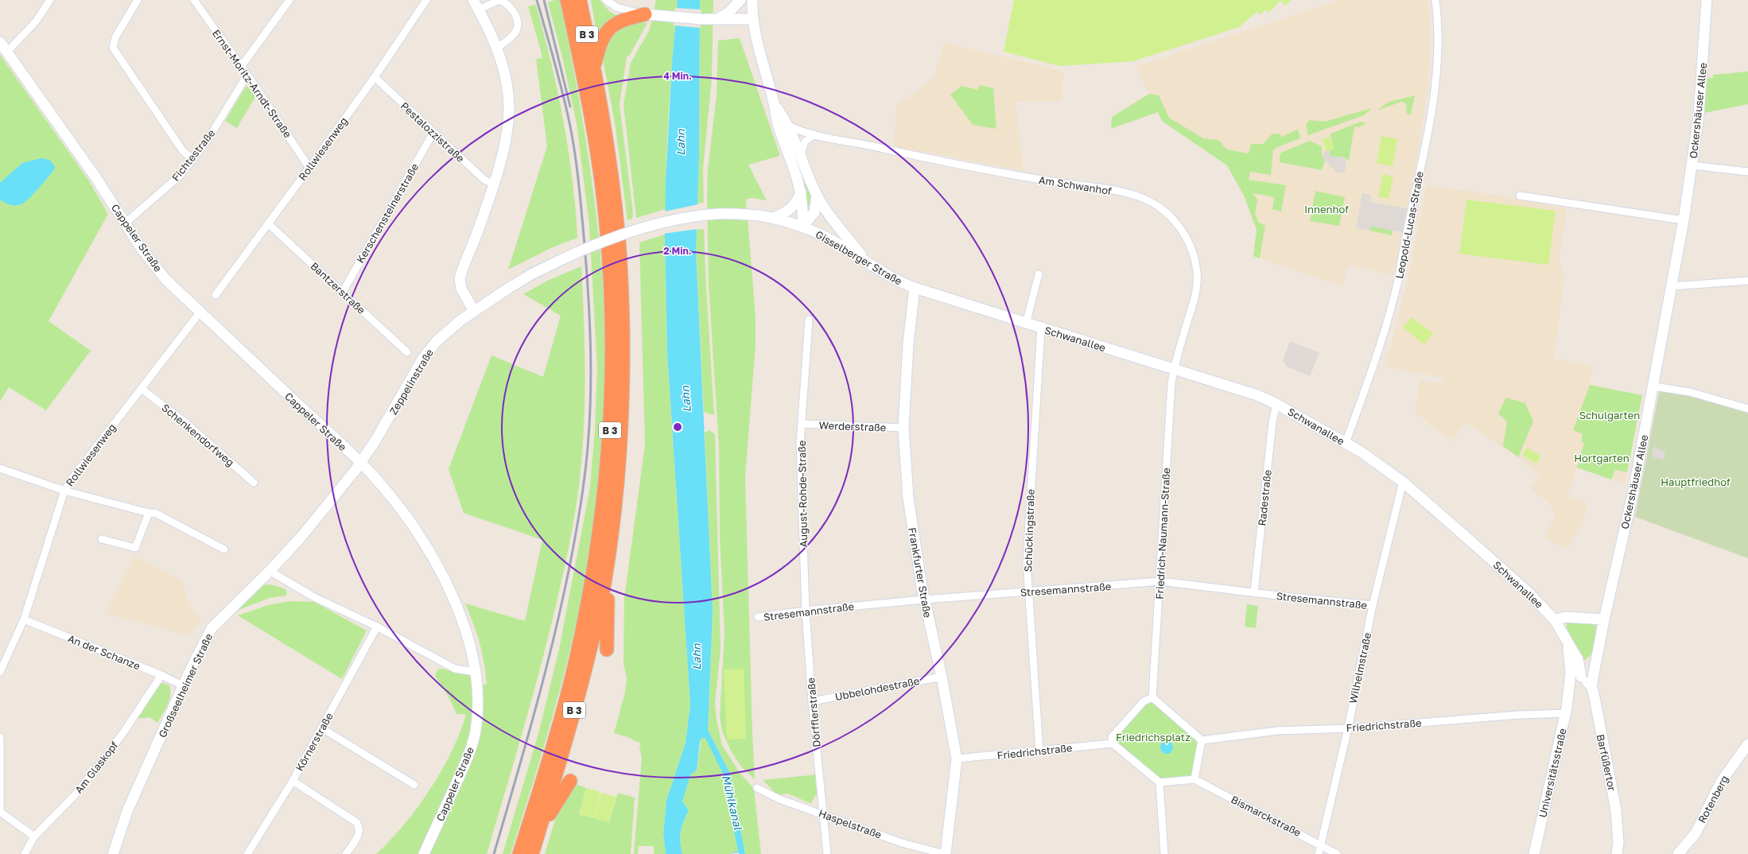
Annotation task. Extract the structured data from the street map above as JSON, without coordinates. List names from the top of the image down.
{
  "streets": {
    "highway": ["B 3"],
    "main road": [
      "Ockershäuser Allee",
      "Cappeler Straße",
      "Gisselberger Straße",
      "Schwanallee",
      "Zeppelinstraße",
      "Frankfurter Straße",
      "Großseelheimer Straße",
      "Barfüßertor",
      "Universitätsstraße",
      "Rotenberg"
    ],
    "street": [
      "Ernst-Moritz-Arndt-Straße",
      "Pestalozzistraße",
      "Rollwiesenweg",
      "Fichtestraße",
      "Am Schwanhof",
      "Kerschensteinerstraße",
      "Leopold-Lucas-Straße",
      "Bantzerstraße",
      "Werderstraße",
      "Schenkendorfweg",
      "August-Rohde-Straße",
      "Radestraße",
      "Schückingstraße",
      "Friedrich-Naumann-Straße",
      "Stresemannstraße",
      "An der Schanze",
      "Wilhelmstraße",
      "Ubbelohdestraße",
      "Dörfflerstraße",
      "Friedrichstraße",
      "Körnerstraße",
      "Am Glaskopf",
      "Bismarckstraße",
      "Haspelstraße"
    ]
  },
  "crossings": [
    ["Ernst-Moritz-Arndt-Straße", "Rollwiesenweg"],
    ["Ernst-Moritz-Arndt-Straße", "Fichtestraße"],
    ["Ockershäuser Allee", "Barfüßertor"],
    ["Pestalozzistraße", "Rollwiesenweg"],
    ["Pestalozzistraße", "Kerschensteinerstraße"],
    ["Rollwiesenweg", "Cappeler Straße"],
    ["Rollwiesenweg", "Bantzerstraße"],
    ["Rollwiesenweg", "Schenkendorfweg"],
    ["Rollwiesenweg", "An der Schanze"],
    ["Fichtestraße", "Cappeler Straße"],
    ["Am Schwanhof", "Gisselberger Straße"],
    ["Am Schwanhof", "Schwanallee"],
    ["Am Schwanhof", "Friedrich-Naumann-Straße"],
    ["Kerschensteinerstraße", "Bantzerstraße"],
    ["Leopold-Lucas-Straße", "Schwanallee"],
    ["Cappeler Straße", "Zeppelinstraße"],
    ["Gisselberger Straße", "Schwanallee"],
    ["Gisselberger Straße", "Zeppelinstraße"],
    ["Gisselberger Straße", "Frankfurter Straße"],
    ["Schwanallee", "Radestraße"],
    ["Schwanallee", "Schückingstraße"],
    ["Schwanallee", "Friedrich-Naumann-Straße"],
    ["Schwanallee", "Frankfurter Straße"],
    ["Schwanallee", "Wilhelmstraße"],
    ["Schwanallee", "Universitätsstraße"],
    ["Zeppelinstraße", "Großseelheimer Straße"],
    ["Werderstraße", "August-Rohde-Straße"],
    ["Werderstraße", "Frankfurter Straße"],
    ["August-Rohde-Straße", "Stresemannstraße"],
    ["August-Rohde-Straße", "Dörfflerstraße"],
    ["Radestraße", "Stresemannstraße"],
    ["Schückingstraße", "Stresemannstraße"],
    ["Schückingstraße", "Friedrichstraße"],
    ["Friedrich-Naumann-Straße", "Stresemannstraße"],
    ["Frankfurter Straße", "Stresemannstraße"],
    ["Frankfurter Straße", "Ubbelohdestraße"],
    ["Frankfurter Straße", "Friedrichstraße"],
    ["Frankfurter Straße", "Haspelstraße"],
    ["Stresemannstraße", "Wilhelmstraße"],
    ["Stresemannstraße", "Dörfflerstraße"],
    ["An der Schanze", "Großseelheimer Straße"],
    ["An der Schanze", "Am Glaskopf"],
    ["Wilhelmstraße", "Friedrichstraße"],
    ["Wilhelmstraße", "Bismarckstraße"],
    ["Ubbelohdestraße", "Dörfflerstraße"],
    ["Dörfflerstraße", "Haspelstraße"],
    ["Friedrichstraße", "Universitätsstraße"]
  ],
  "water": ["Lahn", "Mühlkanal"],
  "parks": [
    "Innenhof",
    "Schulgarten",
    "Hortgarten",
    "Hauptfriedhof",
    "Friedrichsplatz"
  ],
  "rings": ["4 Min.", "2 Min."]
}
